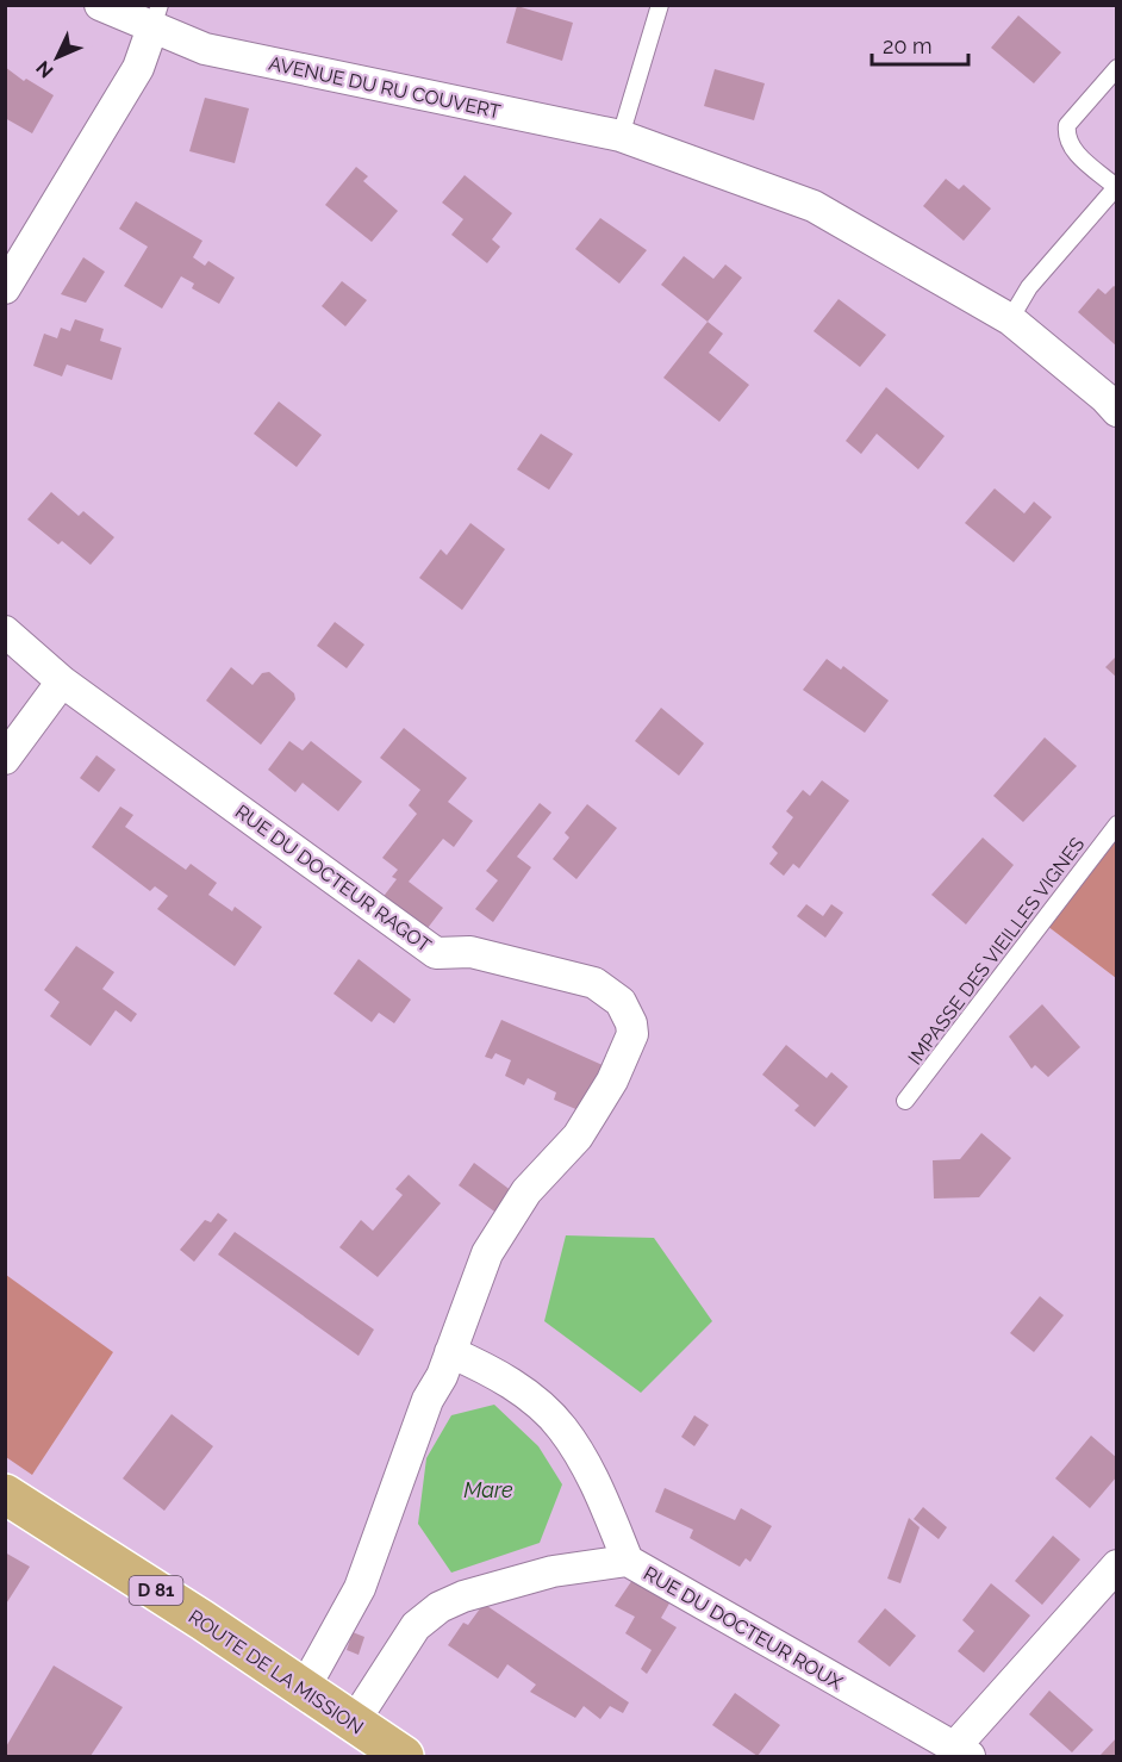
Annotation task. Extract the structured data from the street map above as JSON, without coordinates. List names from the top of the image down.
{
  "streets": {
    "main road": ["D 81", "ROUTE DE LA MISSION"],
    "street": ["AVENUE DU RU COUVERT", "RUE DU DOCTEUR RAGOT", "RUE DU DOCTEUR ROUX"],
    "lane": ["IMPASSE DES VIEILLES VIGNES"]
  },
  "crossings": [
    ["RUE DU DOCTEUR RAGOT", "ROUTE DE LA MISSION"],
    ["RUE DU DOCTEUR ROUX", "ROUTE DE LA MISSION"]
  ],
  "water": ["Mare"],
  "scale_bar": "20 m",
  "north": "bottom left"
}
